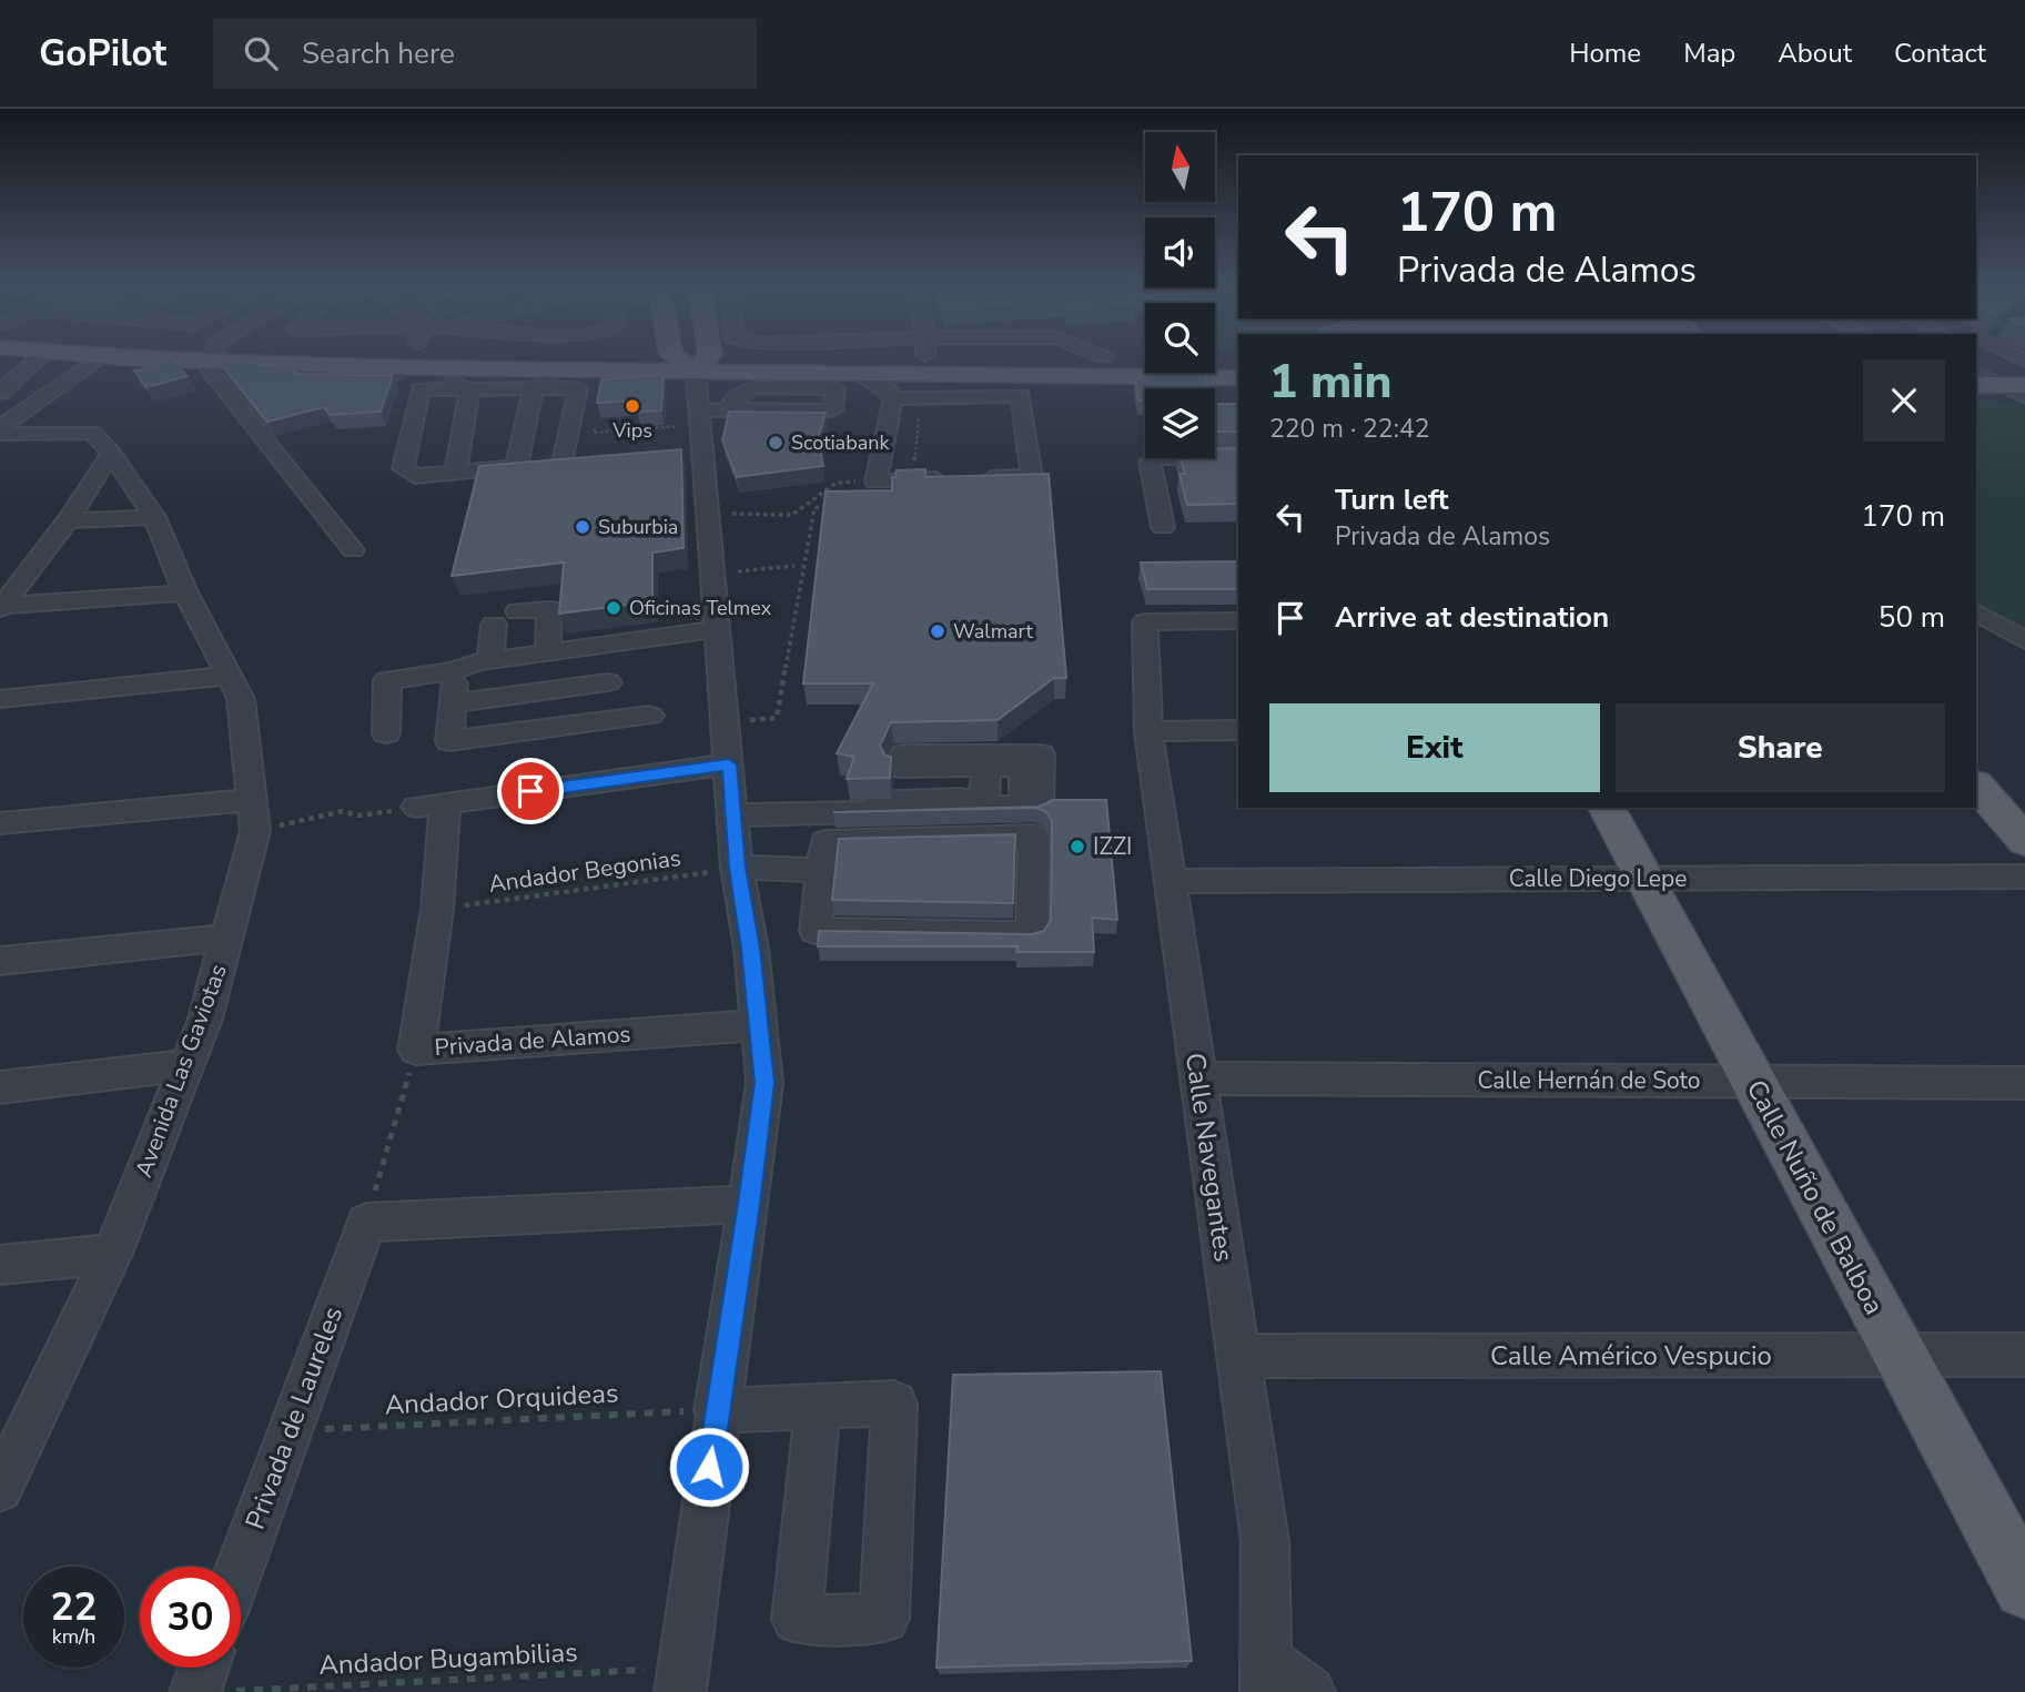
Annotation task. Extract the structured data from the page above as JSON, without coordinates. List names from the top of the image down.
{
  "streets": {
    "main road": ["Calle Nuño de Balboa"],
    "street": [
      "Calle Diego Lepe",
      "Privada de Alamos",
      "Avenida Las Gaviotas",
      "Calle Hernán de Soto",
      "Calle Navegantes",
      "Calle Américo Vespucio",
      "Privada de Laureles"
    ],
    "path": ["Andador Begonias", "Andador Orquideas", "Andador Bugambilias"]
  },
  "crossings": [
    ["Andador Begonias", "Privada de Alamos"],
    ["Calle Diego Lepe", "Calle Navegantes"],
    ["Calle Diego Lepe", "Calle Nuño de Balboa"],
    ["Calle Hernán de Soto", "Calle Navegantes"],
    ["Calle Hernán de Soto", "Calle Nuño de Balboa"],
    ["Calle Navegantes", "Calle Américo Vespucio"],
    ["Calle Nuño de Balboa", "Calle Américo Vespucio"],
    ["Andador Orquideas", "Privada de Laureles"]
  ],
  "places": [
    "Vips",
    "Scotiabank",
    "Suburbia",
    "Oficinas Telmex",
    "Walmart",
    "IZZI"
  ],
  "north": "top",
  "page": {
    "header": "GoPilot",
    "search": "Search here",
    "nav": [
      "Home",
      "Map",
      "About",
      "Contact"
    ],
    "turn": ["170 m", "Privada de Alamos"],
    "heading": ["1 min", "220 m · 22:42"],
    "list": [
      {
        "name": "Turn left",
        "note": "Privada de Alamos",
        "value": "170 m"
      },
      {
        "name": "Arrive at destination",
        "value": "50 m"
      }
    ],
    "buttons": ["Exit", "Share"],
    "speed": "22 km/h",
    "limit": "30"
  }
}
